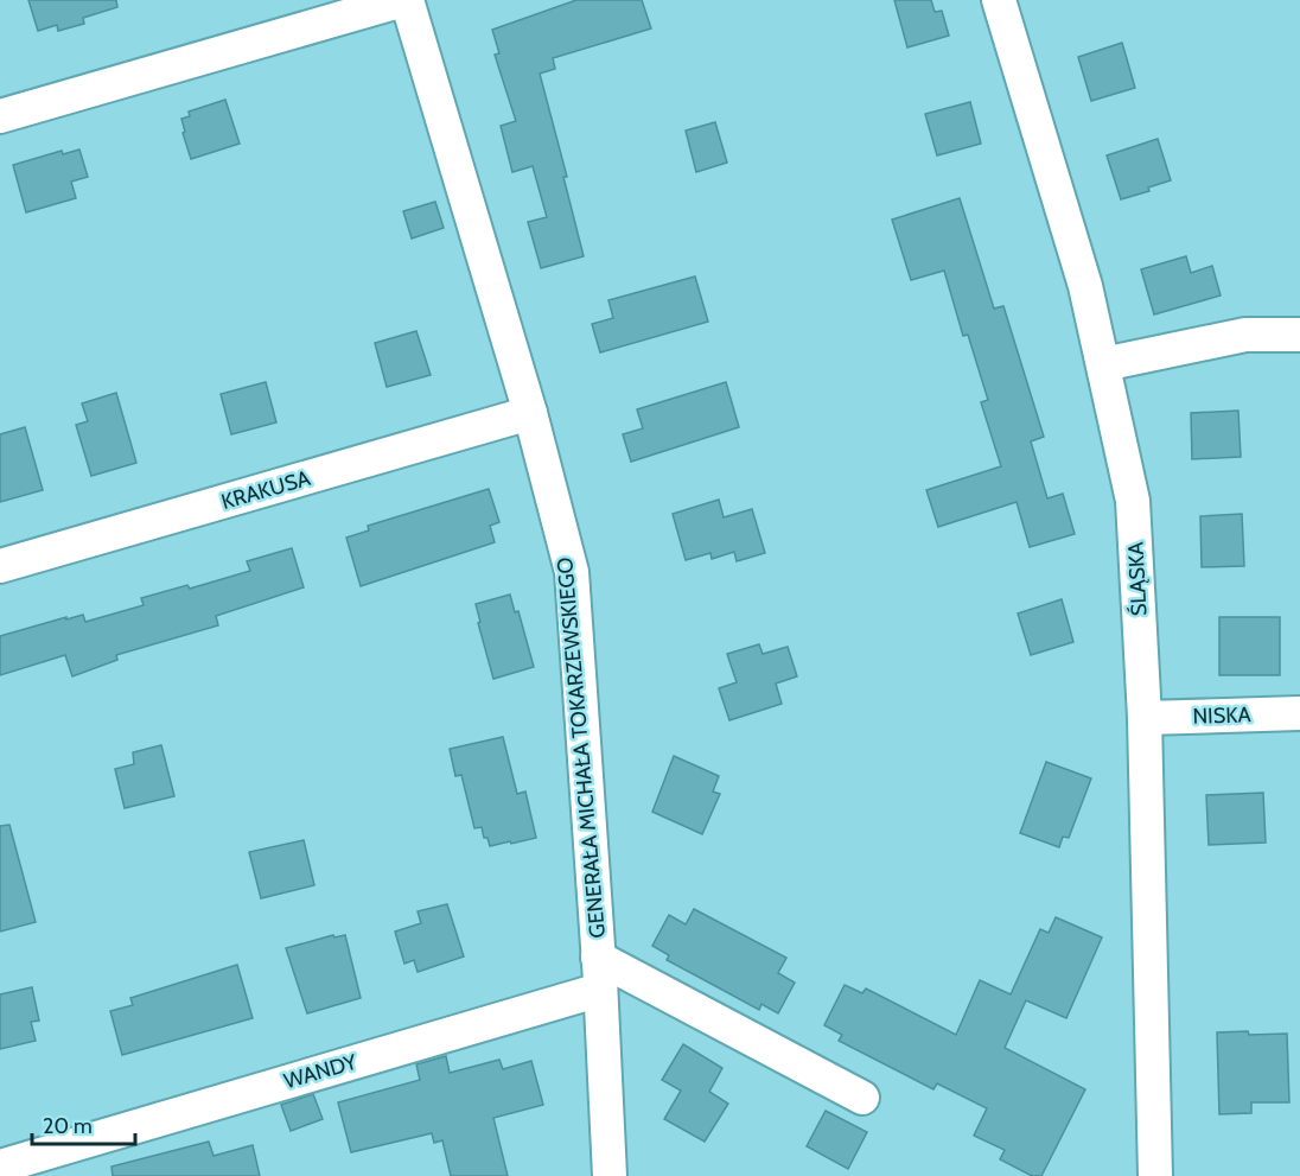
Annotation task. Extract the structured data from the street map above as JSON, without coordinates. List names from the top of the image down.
{
  "streets": {
    "street": [
      "KRAKUSA",
      "ŚLĄSKA",
      "NISKA",
      "GENERAŁA MICHAŁA TOKARZEWSKIEGO",
      "WANDY"
    ]
  },
  "crossings": [
    ["KRAKUSA", "GENERAŁA MICHAŁA TOKARZEWSKIEGO"],
    ["ŚLĄSKA", "NISKA"],
    ["GENERAŁA MICHAŁA TOKARZEWSKIEGO", "WANDY"]
  ],
  "scale_bar": "20 m"
}
